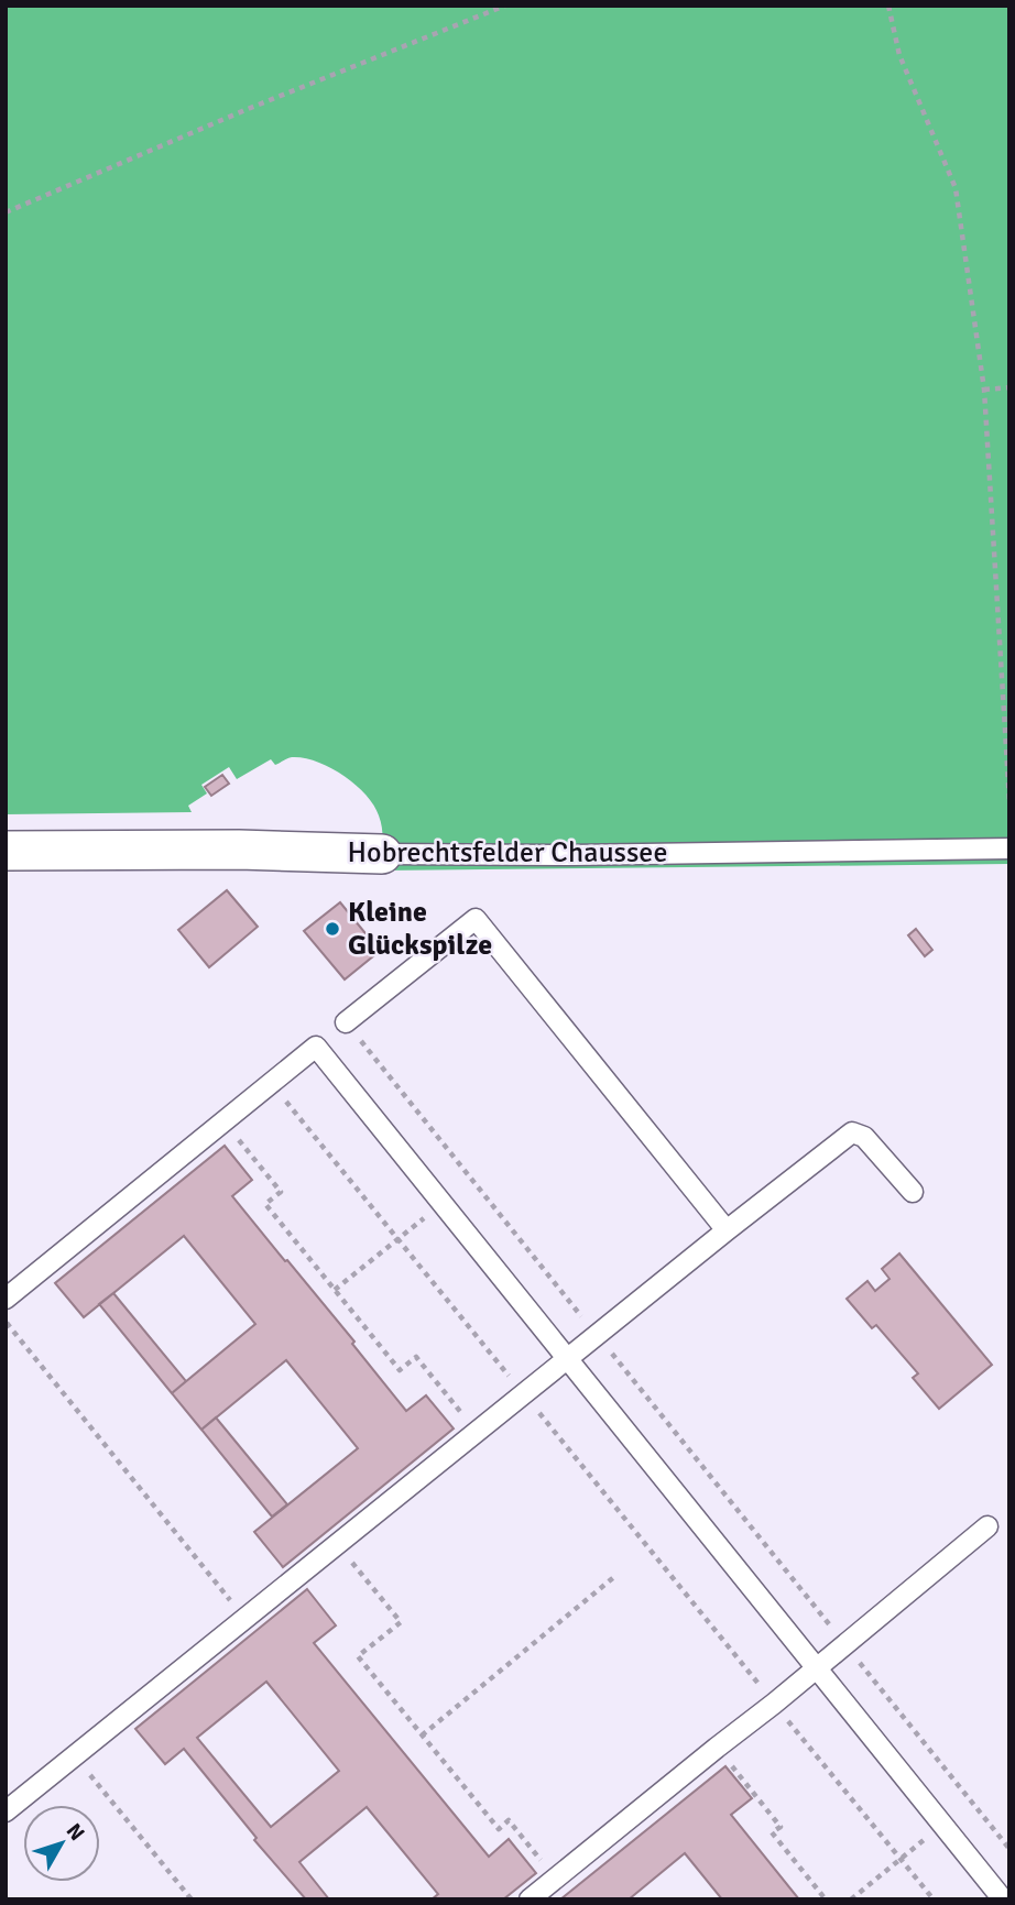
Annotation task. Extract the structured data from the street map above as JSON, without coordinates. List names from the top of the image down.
{
  "streets": {
    "street": ["Hobrechtsfelder Chaussee"]
  },
  "places": ["Kleine Glückspilze"],
  "north": "top right"
}
